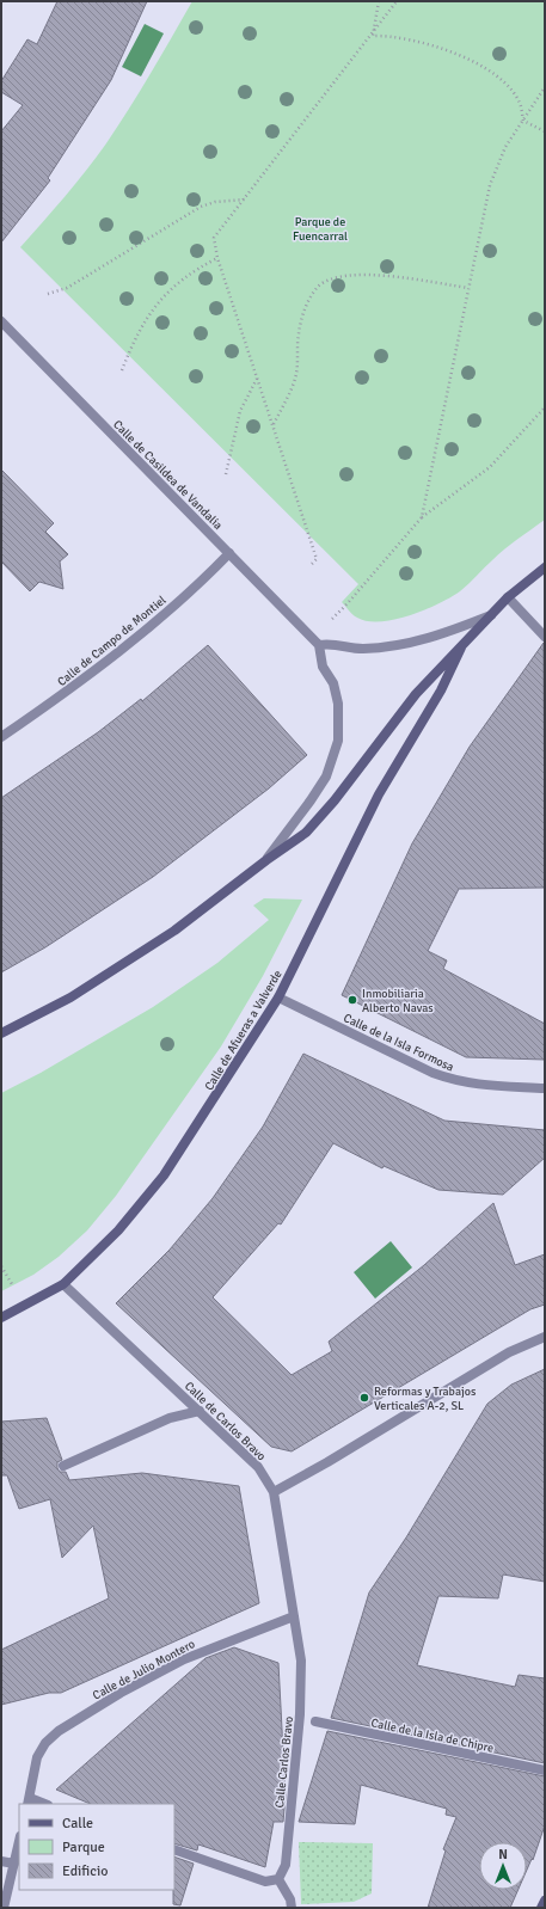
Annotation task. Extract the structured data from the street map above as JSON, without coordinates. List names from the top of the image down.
{
  "streets": {
    "street": [
      "Calle de Casildea de Vandalia",
      "Calle de Campo de Montiel",
      "Calle de Afueras a Valverde",
      "Calle de la Isla Formosa",
      "Calle de Carlos Bravo",
      "Calle de Julio Montero",
      "Calle de la Isla de Chipre",
      "Calle Carlos Bravo"
    ]
  },
  "crossings": [
    ["Calle de Casildea de Vandalia", "Calle de Campo de Montiel"],
    ["Calle de Afueras a Valverde", "Calle de la Isla Formosa"],
    ["Calle de Afueras a Valverde", "Calle de Carlos Bravo"],
    ["Calle de Carlos Bravo", "Calle de Julio Montero"],
    ["Calle de Carlos Bravo", "Calle Carlos Bravo"],
    ["Calle de Julio Montero", "Calle Carlos Bravo"]
  ],
  "parks": ["Parque de Fuencarral"],
  "places": ["Inmobiliaria Alberto Navas", "Reformas y Trabajos Verticales A-2, SL"],
  "legend": ["Calle", "Parque", "Edificio"],
  "north": "top"
}
